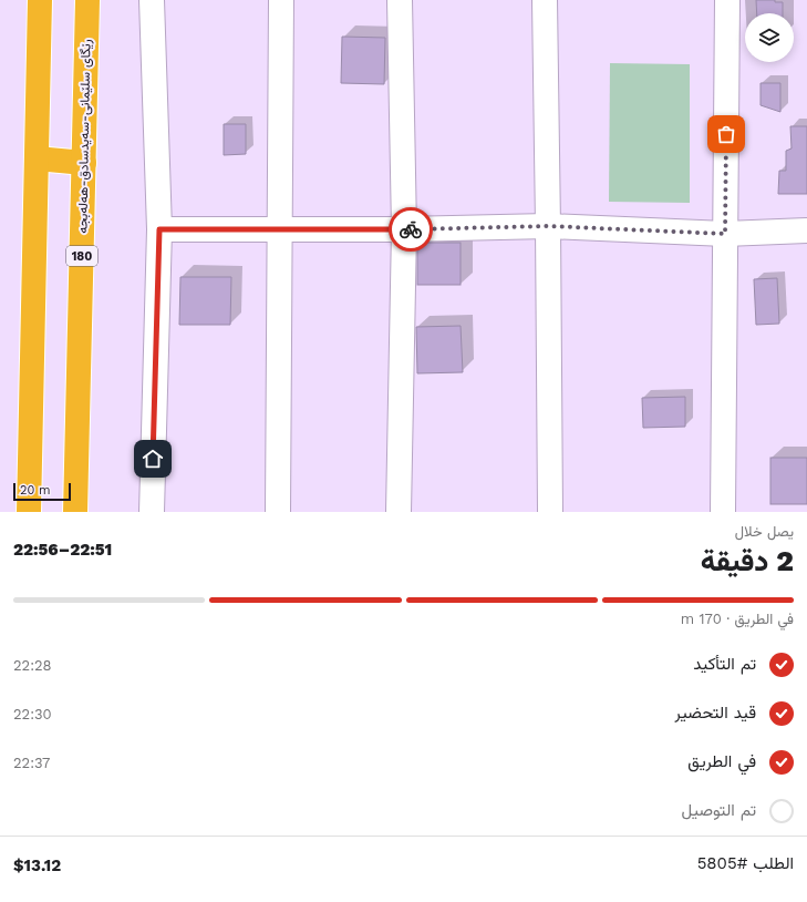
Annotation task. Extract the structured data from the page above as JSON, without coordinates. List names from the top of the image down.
{
  "streets": {
    "highway": ["رێگای سلێمانی-سەیدسادق-هەلەبجە", "180"]
  },
  "scale_bar": "20 m",
  "page": {
    "scale": "20 m",
    "heading": ["2 دقيقة", "يصل خلال", "22:51–22:56"],
    "panel": ["الطلب #5805", "$13.12"],
    "bar": "في الطريق · 170 m",
    "list": [
      ["تم التأكيد", "22:28"],
      ["قيد التحضير", "22:30"],
      ["في الطريق", "22:37"],
      "تم التوصيل"
    ]
  }
}
